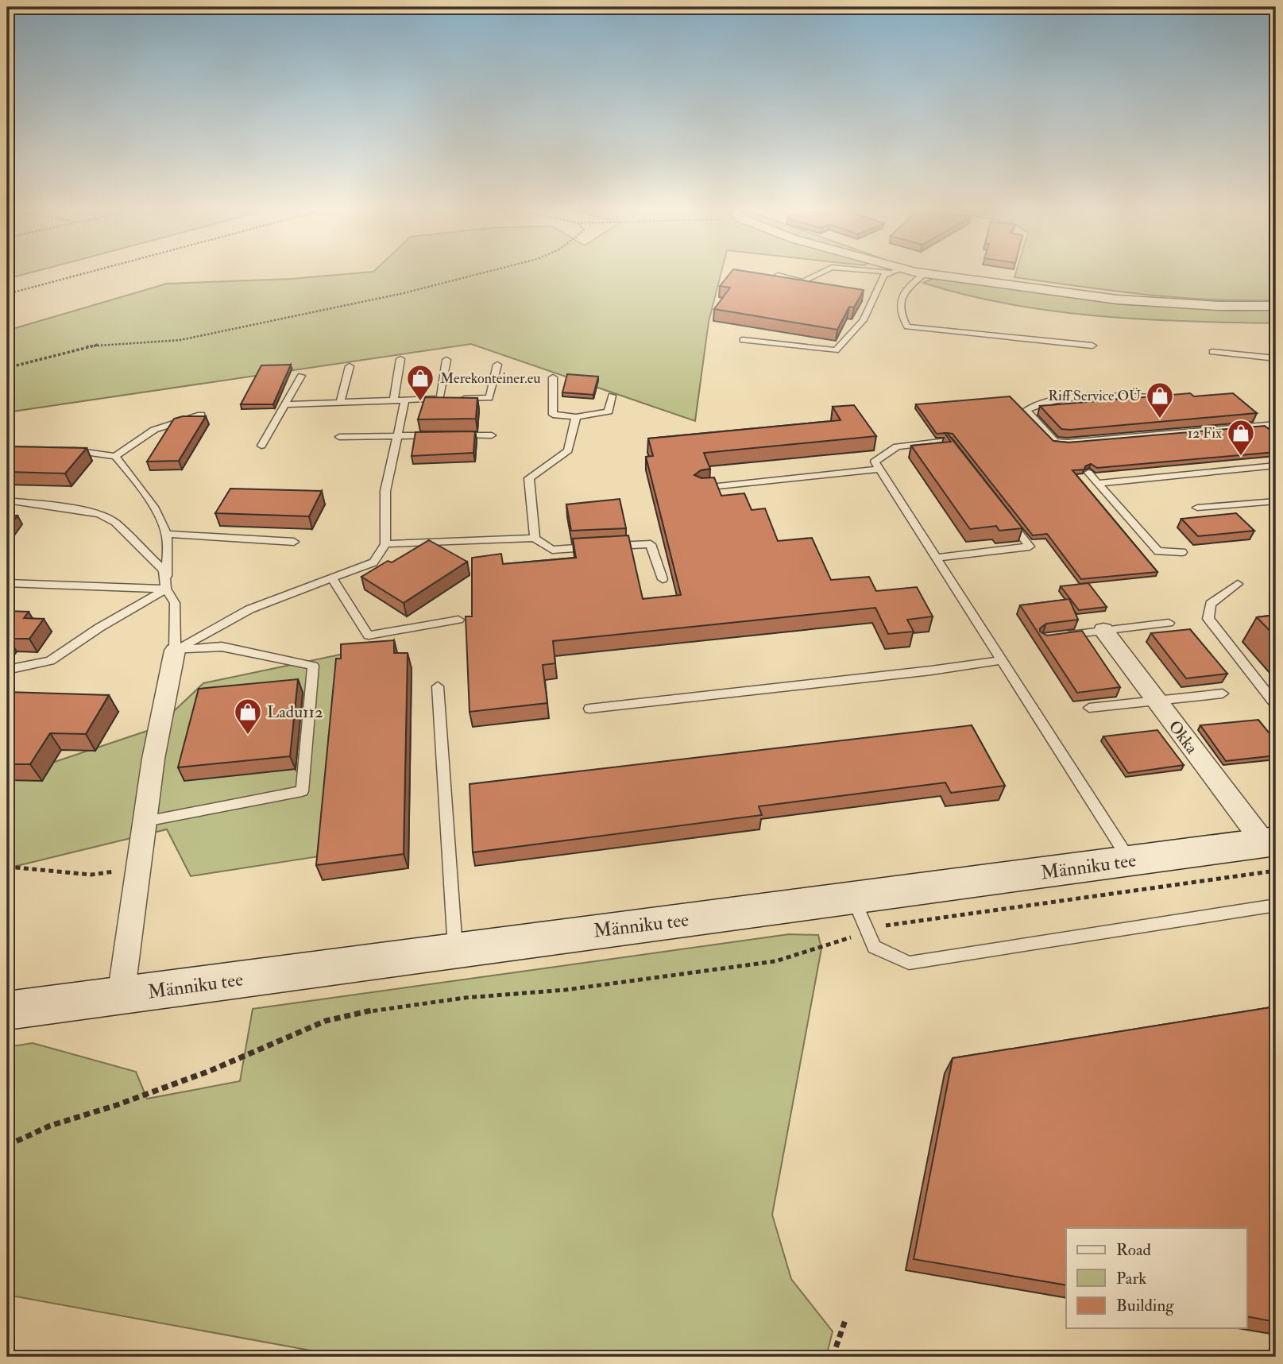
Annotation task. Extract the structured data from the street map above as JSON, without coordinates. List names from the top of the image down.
{
  "streets": {
    "street": ["Okka", "Männiku tee"]
  },
  "crossings": [
    ["Okka", "Männiku tee"]
  ],
  "places": {
    "shop": [
      "Merekonteiner.eu",
      "Riff Service OÜ",
      "12 Fix",
      "Ladu112"
    ]
  },
  "legend": ["Road", "Park", "Building"]
}
